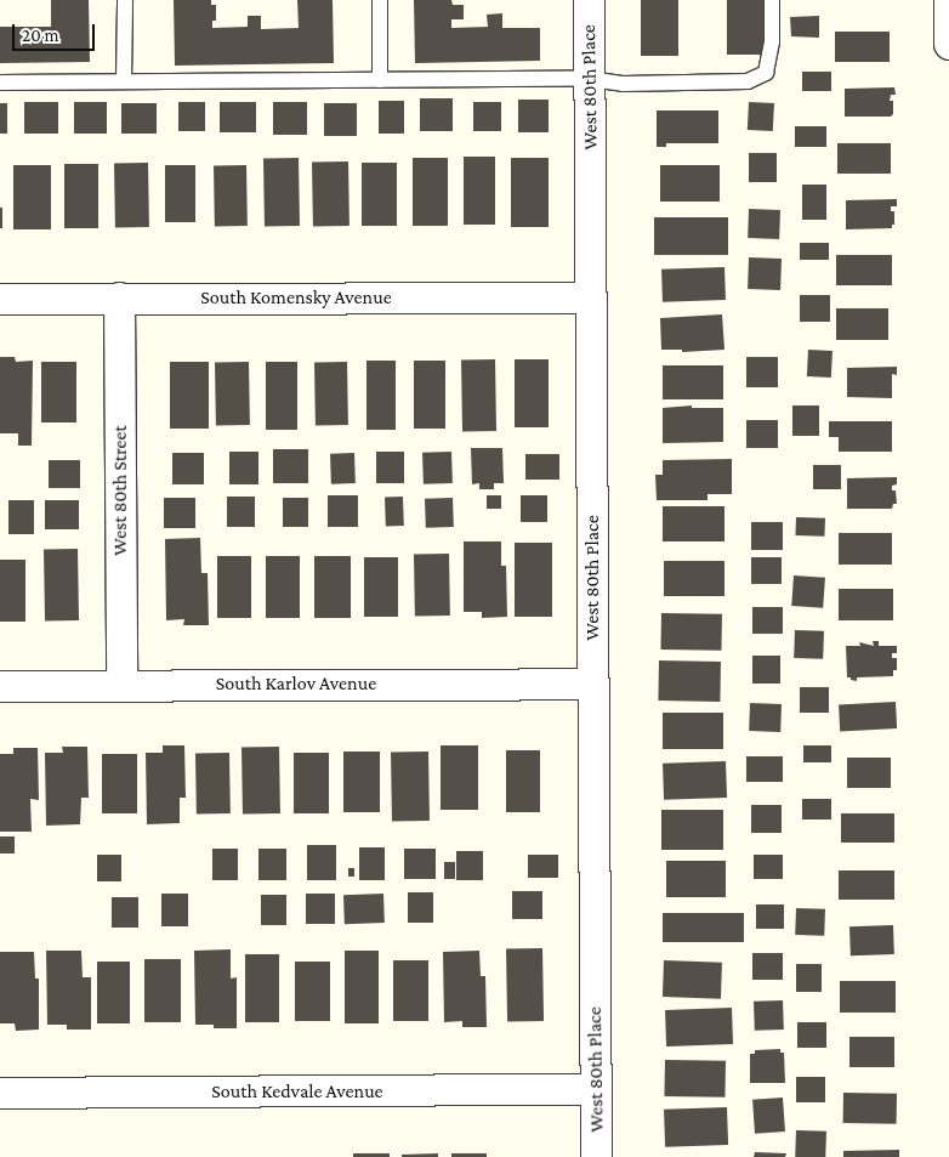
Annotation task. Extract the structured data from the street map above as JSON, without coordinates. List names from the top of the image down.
{
  "streets": {
    "street": [
      "West 80th Place",
      "South Komensky Avenue",
      "West 80th Street",
      "South Karlov Avenue",
      "South Kedvale Avenue"
    ]
  },
  "crossings": [
    ["West 80th Place", "South Komensky Avenue"],
    ["West 80th Place", "South Karlov Avenue"],
    ["West 80th Place", "South Kedvale Avenue"],
    ["South Komensky Avenue", "West 80th Street"],
    ["West 80th Street", "South Karlov Avenue"]
  ],
  "scale_bar": "20 m"
}
